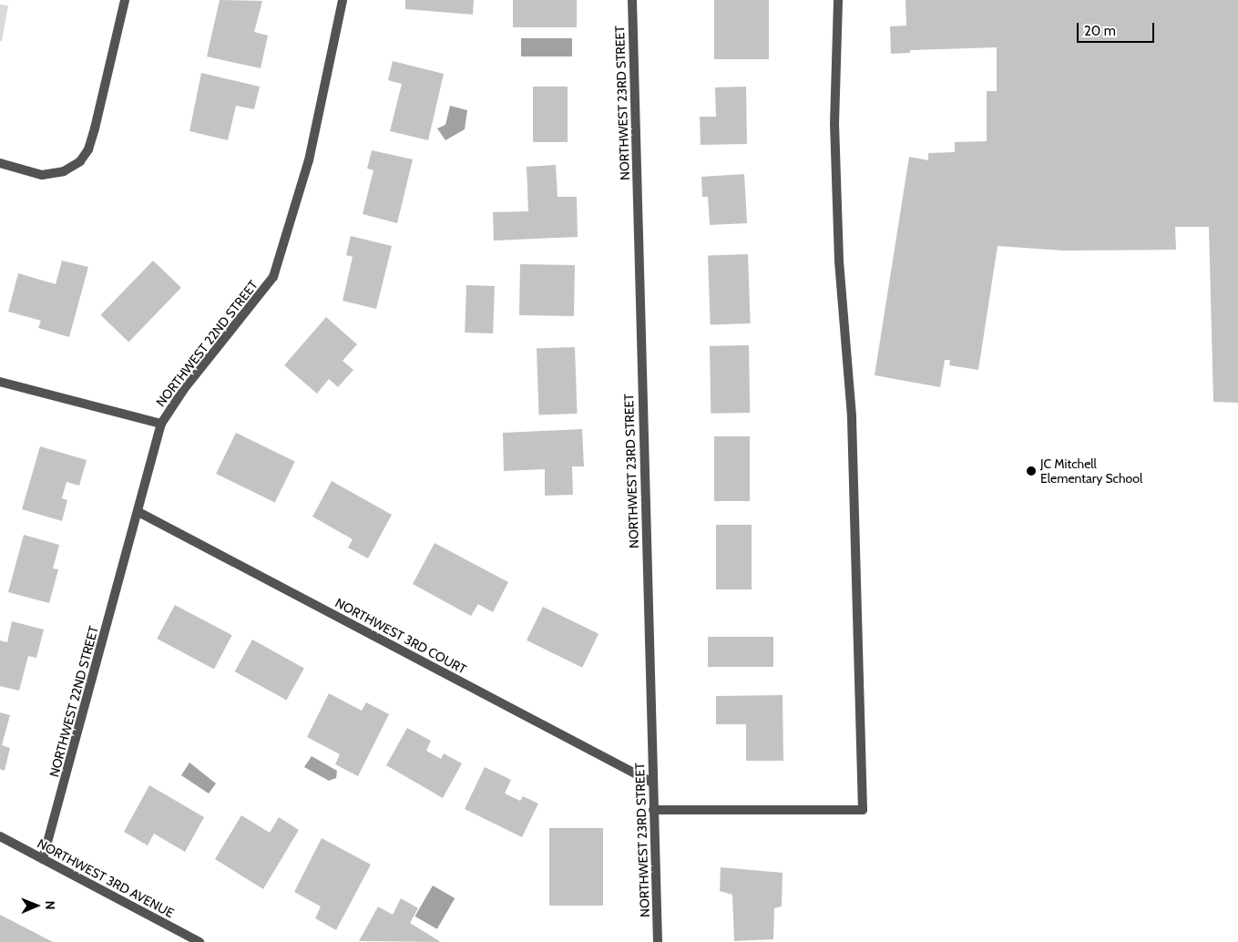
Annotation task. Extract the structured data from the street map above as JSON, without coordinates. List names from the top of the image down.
{
  "streets": {
    "street": [
      "NORTHWEST 23RD STREET",
      "NORTHWEST 22ND STREET",
      "NORTHWEST 3RD COURT",
      "NORTHWEST 3RD AVENUE"
    ]
  },
  "crossings": [
    ["NORTHWEST 23RD STREET", "NORTHWEST 3RD COURT"],
    ["NORTHWEST 22ND STREET", "NORTHWEST 3RD COURT"],
    ["NORTHWEST 22ND STREET", "NORTHWEST 3RD AVENUE"]
  ],
  "places": ["JC Mitchell Elementary School"],
  "scale_bar": "20 m",
  "north": "right"
}
